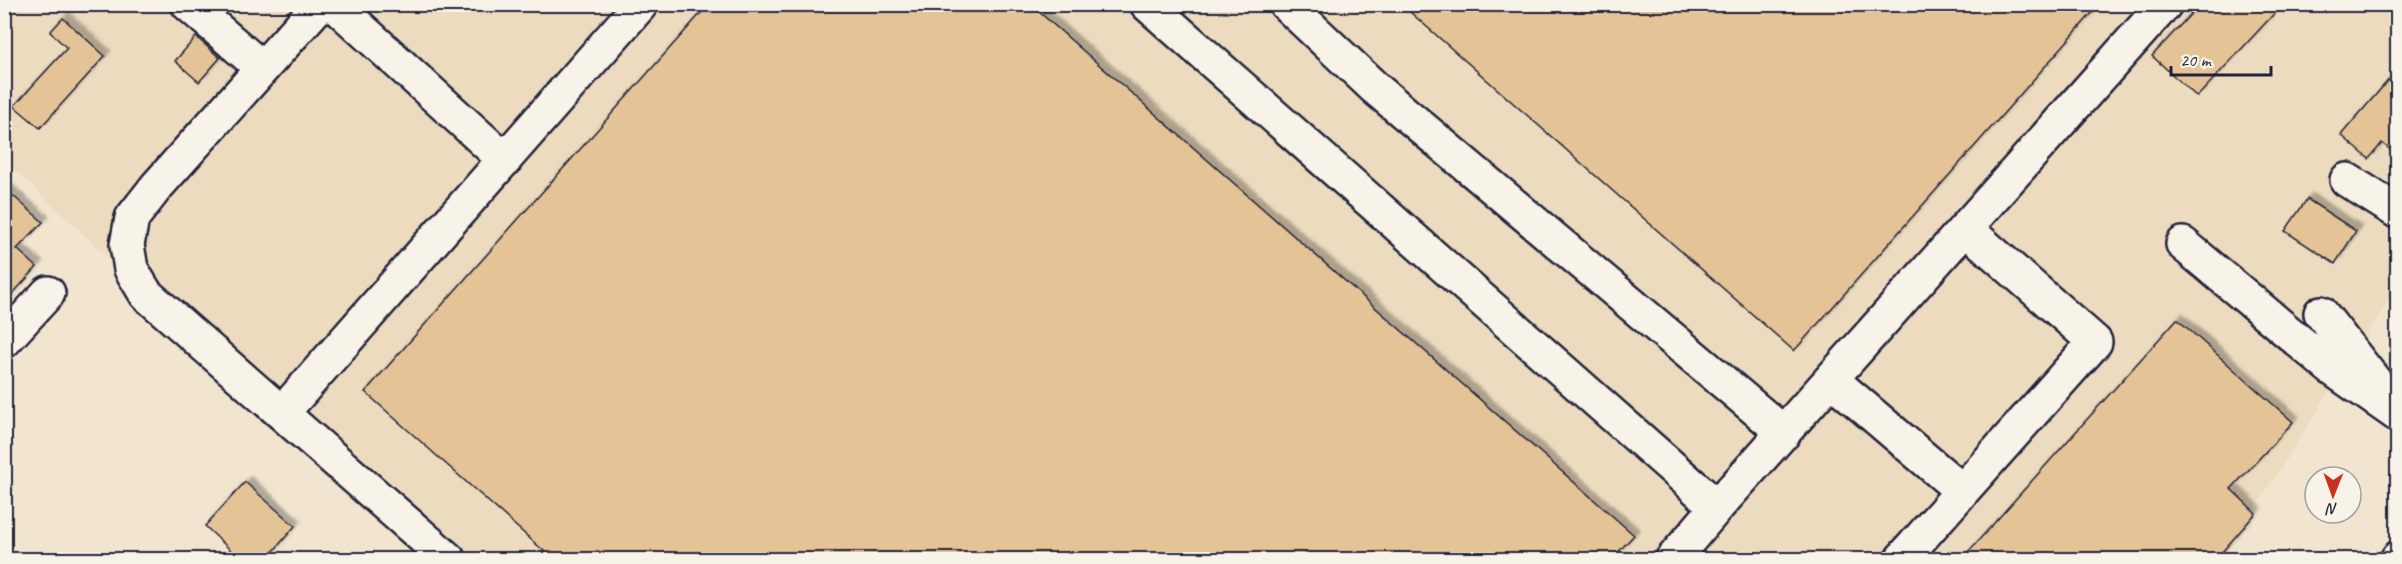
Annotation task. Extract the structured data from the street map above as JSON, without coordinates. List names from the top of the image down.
{
  "scale_bar": "20 m",
  "north": "bottom"
}
